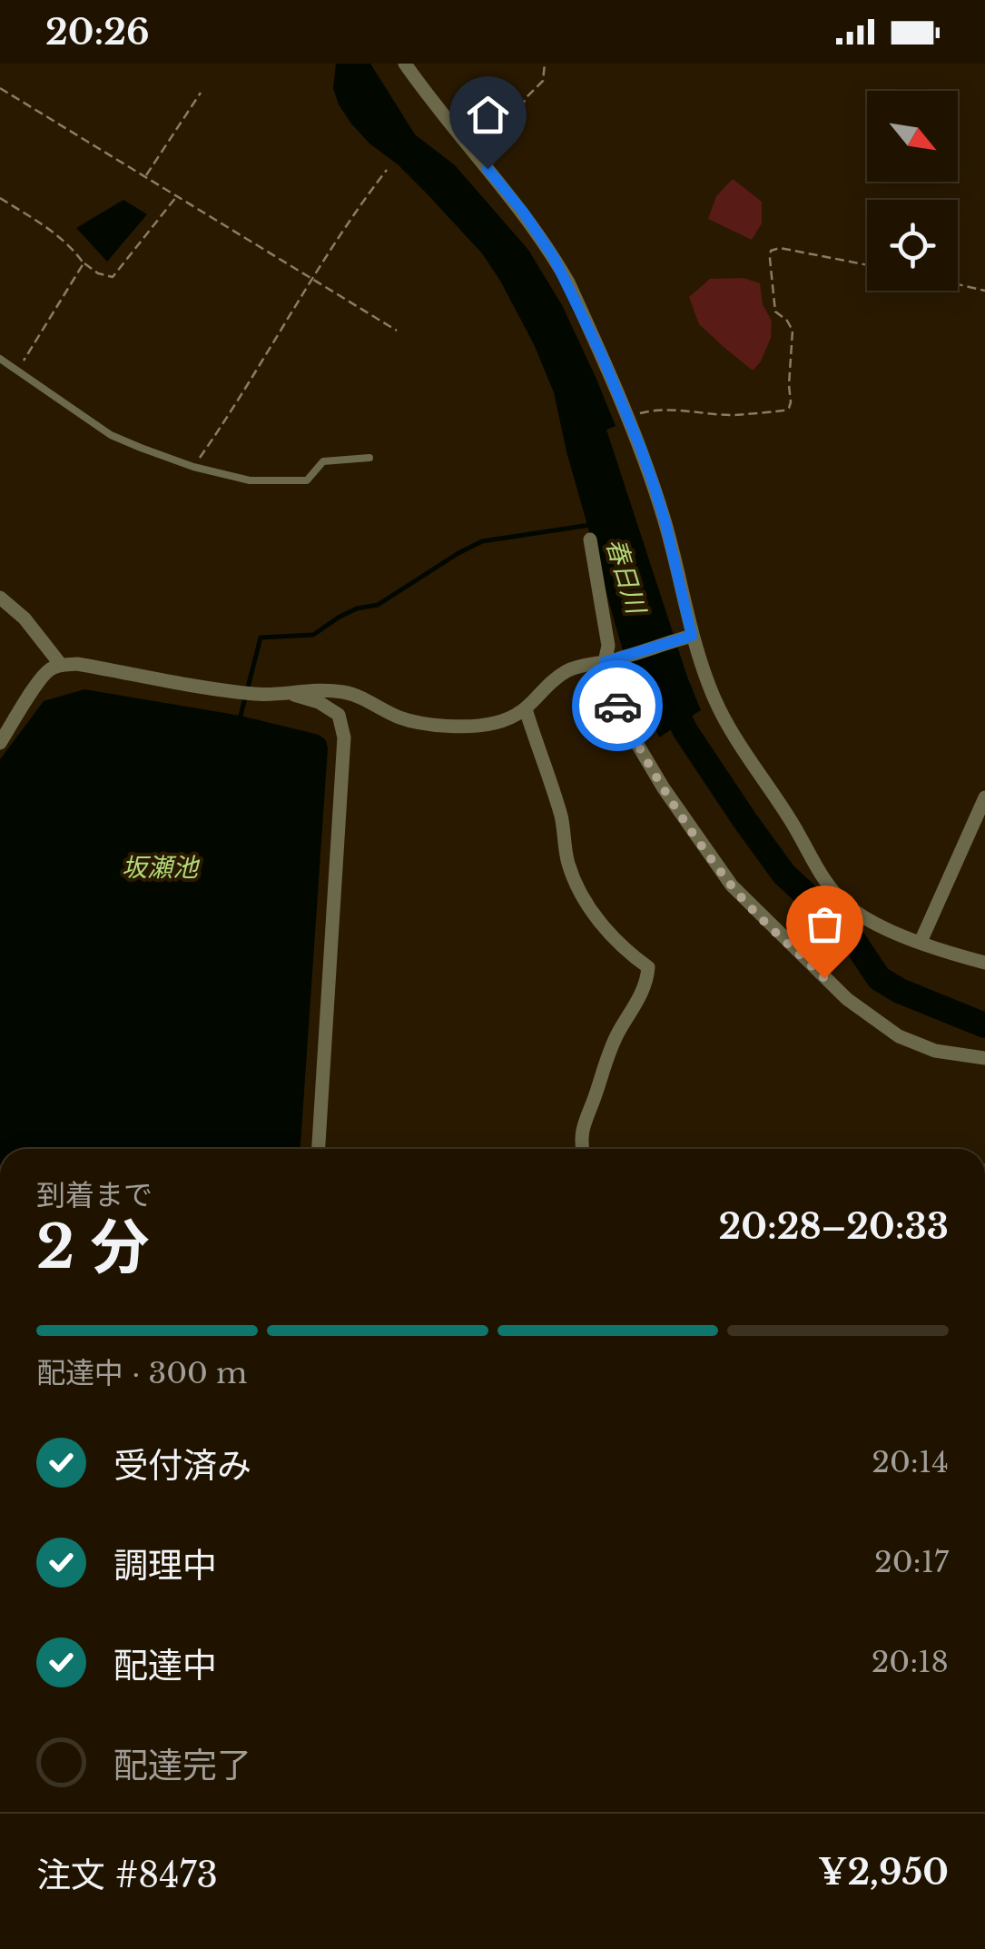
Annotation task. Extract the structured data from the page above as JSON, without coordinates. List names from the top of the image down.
{
  "water": ["春日川", "坂瀬池"],
  "north": "bottom right",
  "page": {
    "status": "20:26",
    "heading": ["2 分", "到着まで", "20:28–20:33"],
    "panel": ["注文 #8473", "¥2,950"],
    "bar": "配達中 · 300 m",
    "list": [
      ["受付済み", "20:14"],
      ["調理中", "20:17"],
      ["配達中", "20:18"],
      "配達完了"
    ]
  }
}
